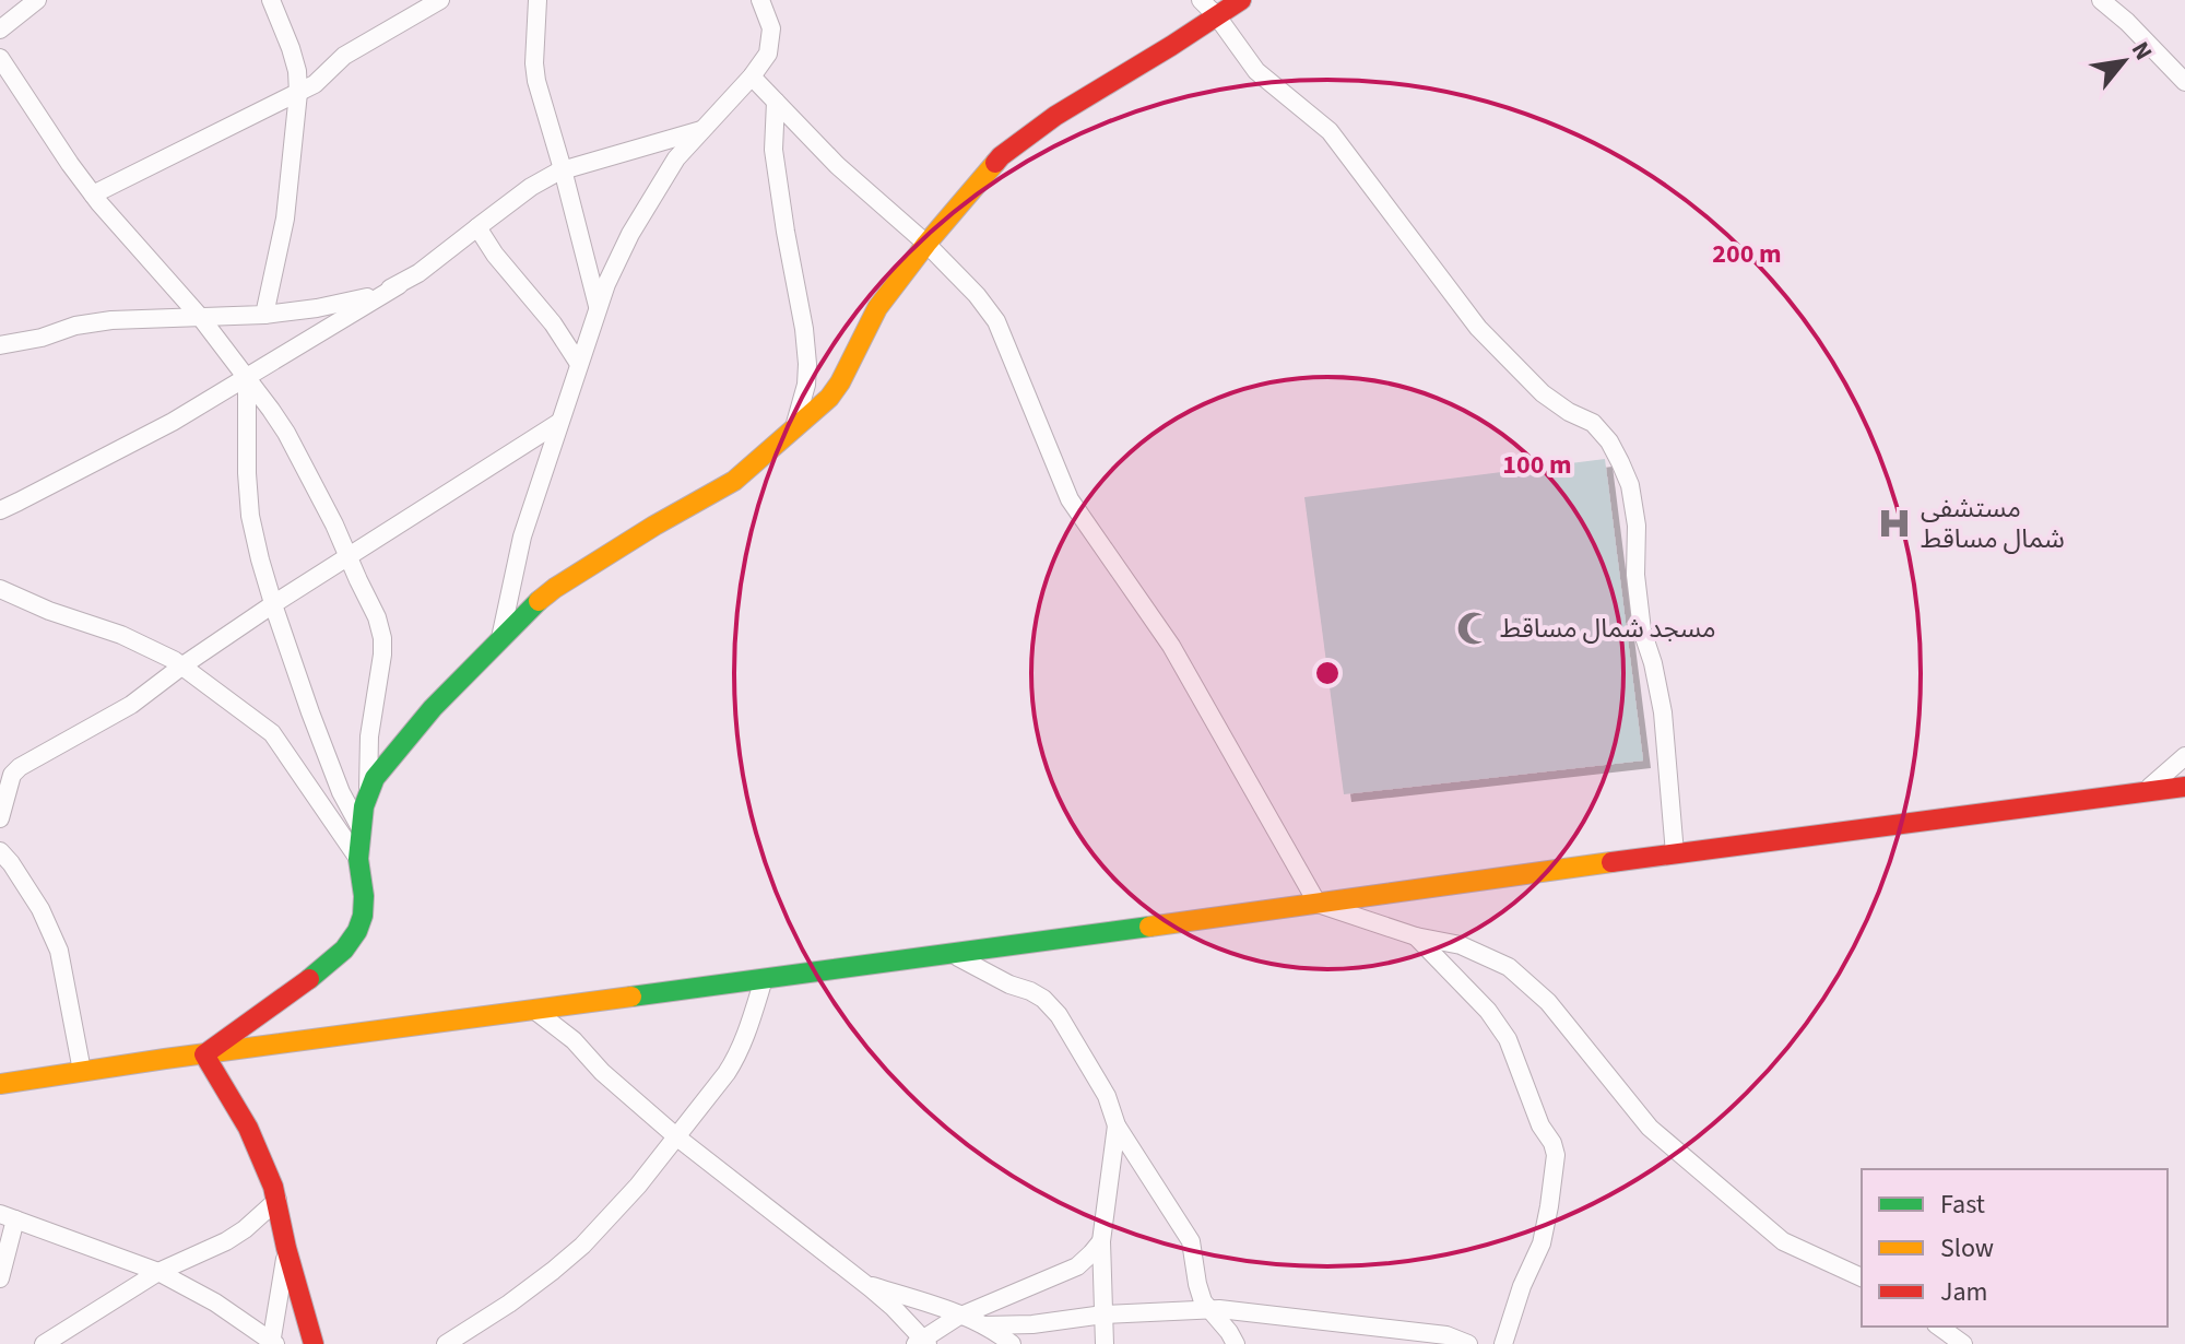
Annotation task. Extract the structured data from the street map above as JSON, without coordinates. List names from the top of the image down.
{
  "places": {
    "hospital": ["مستشفى شمال مساقط"],
    "mosque": ["مسجد شمال مساقط"]
  },
  "legend": ["Fast", "Slow", "Jam"],
  "north": "top right",
  "rings": ["200 m", "100 m"]
}
